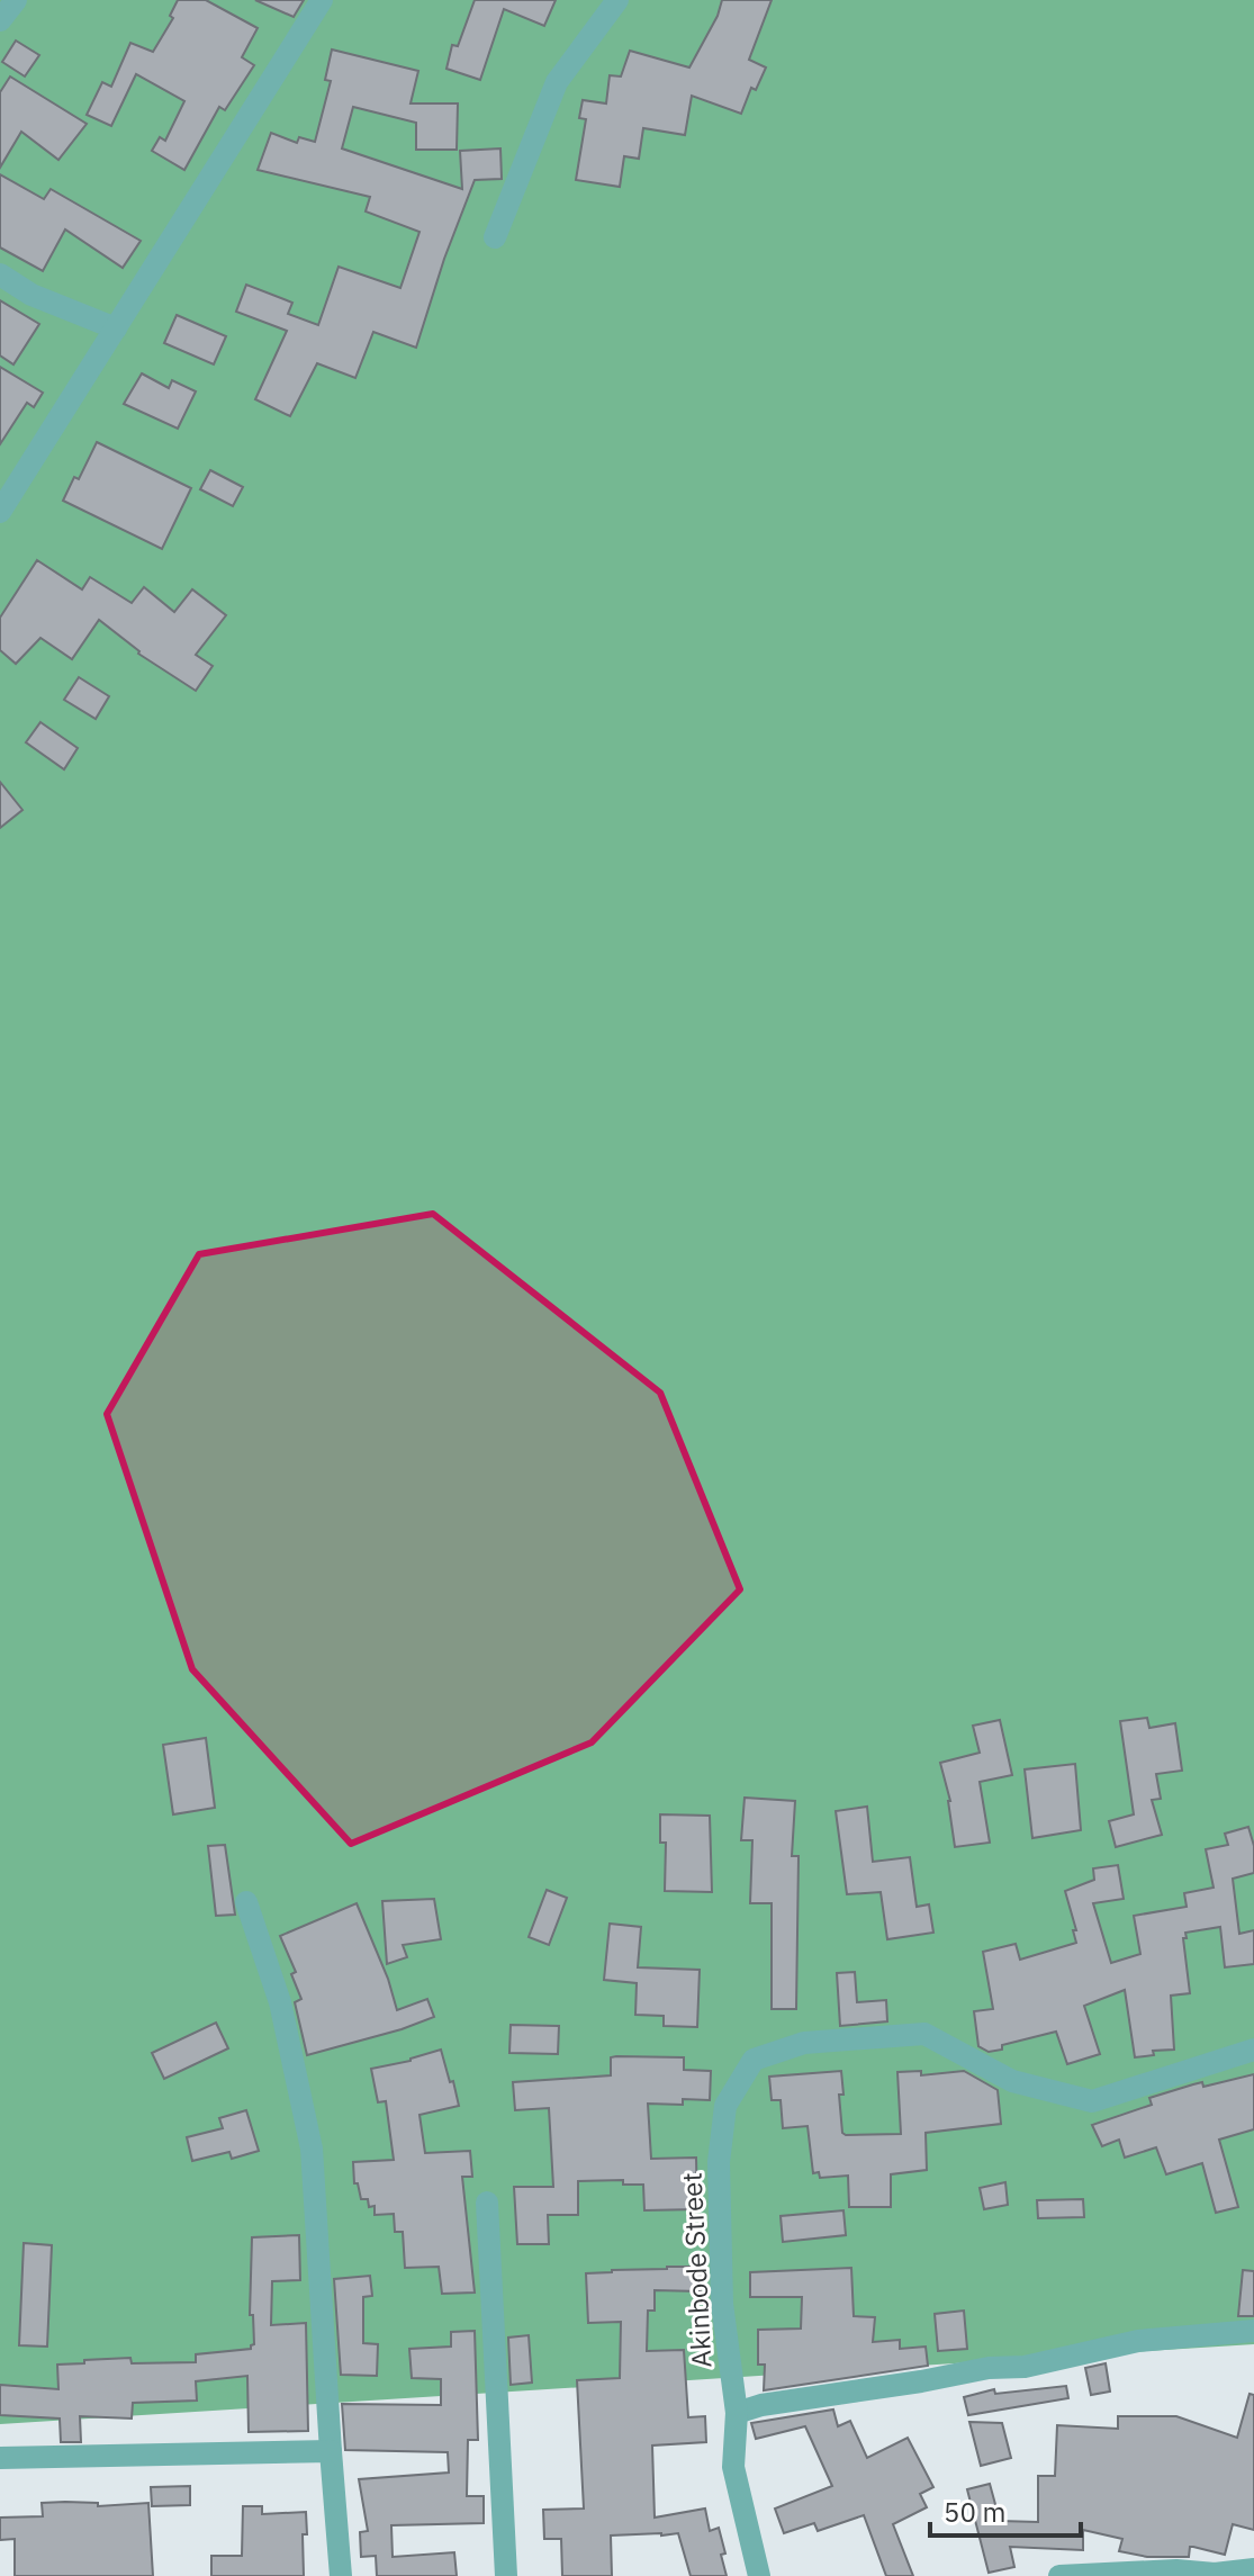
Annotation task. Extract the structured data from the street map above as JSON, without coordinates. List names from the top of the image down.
{
  "streets": {
    "street": ["Akinbode Street"]
  },
  "scale_bar": "50 m"
}
